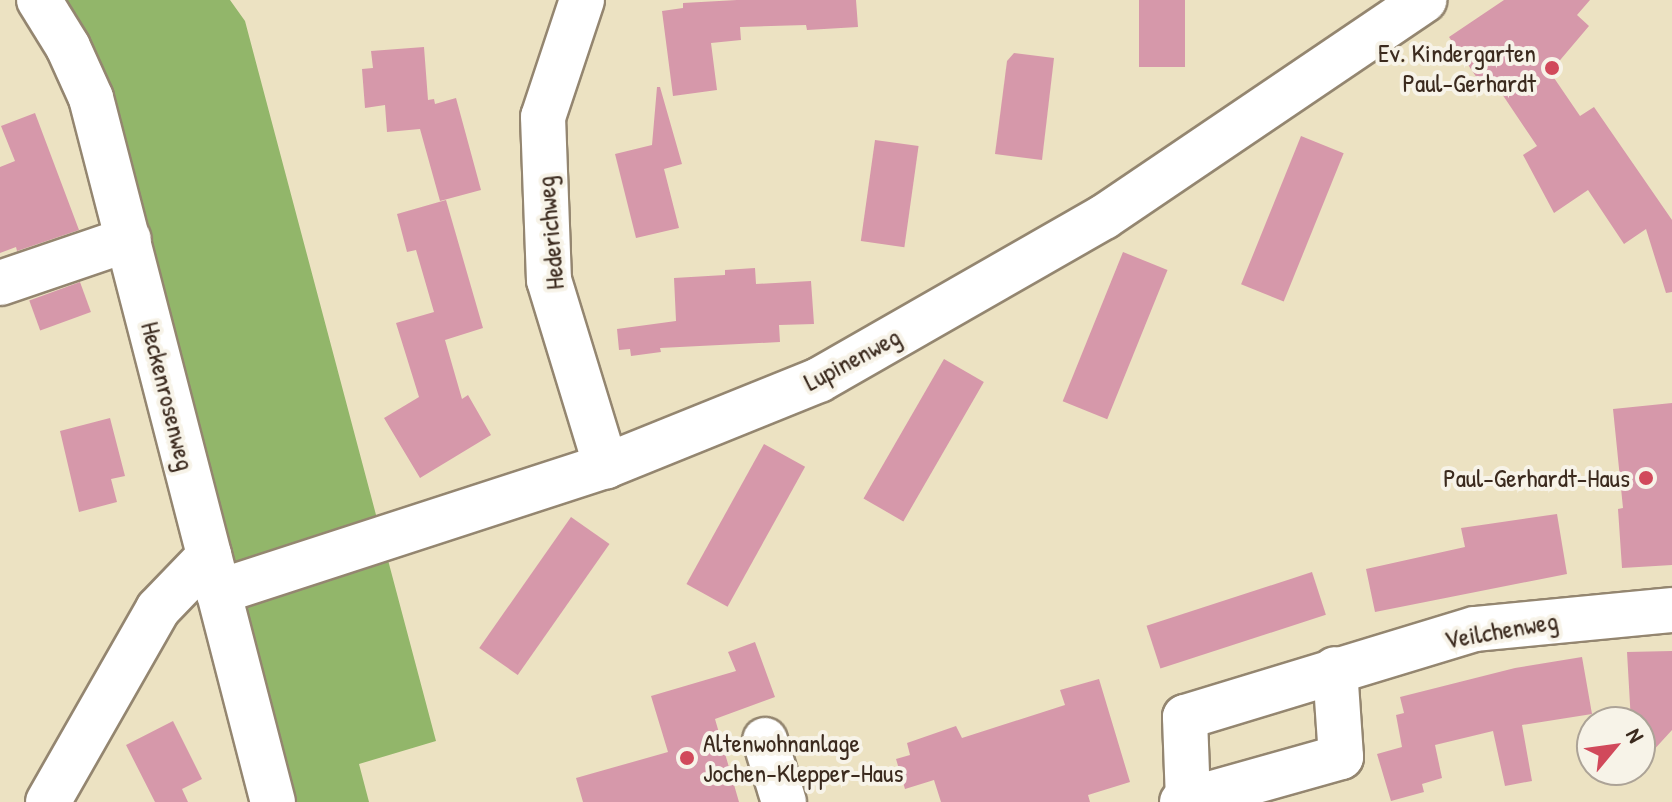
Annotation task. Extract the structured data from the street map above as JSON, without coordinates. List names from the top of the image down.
{
  "streets": {
    "street": [
      "Hederichweg",
      "Lupinenweg",
      "Heckenrosenweg",
      "Veilchenweg"
    ]
  },
  "crossings": [
    ["Hederichweg", "Lupinenweg"],
    ["Lupinenweg", "Heckenrosenweg"]
  ],
  "places": ["Ev. Kindergarten Paul-Gerhardt", "Paul-Gerhardt-Haus", "Altenwohnanlage Jochen-Klepper-Haus"],
  "north": "top right"
}
